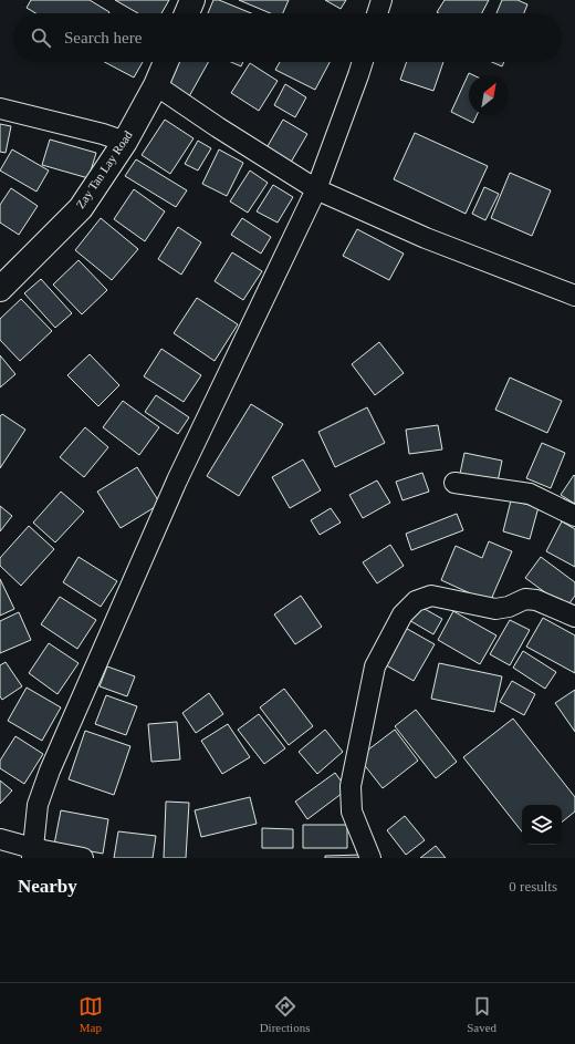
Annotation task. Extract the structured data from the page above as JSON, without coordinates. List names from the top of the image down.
{
  "streets": {
    "street": ["Zay Tan Lay Road"]
  },
  "north": "top right",
  "page": {
    "search": "Search here",
    "heading": ["Nearby", "0 results"],
    "nav": ["Map", "Directions", "Saved"]
  }
}
